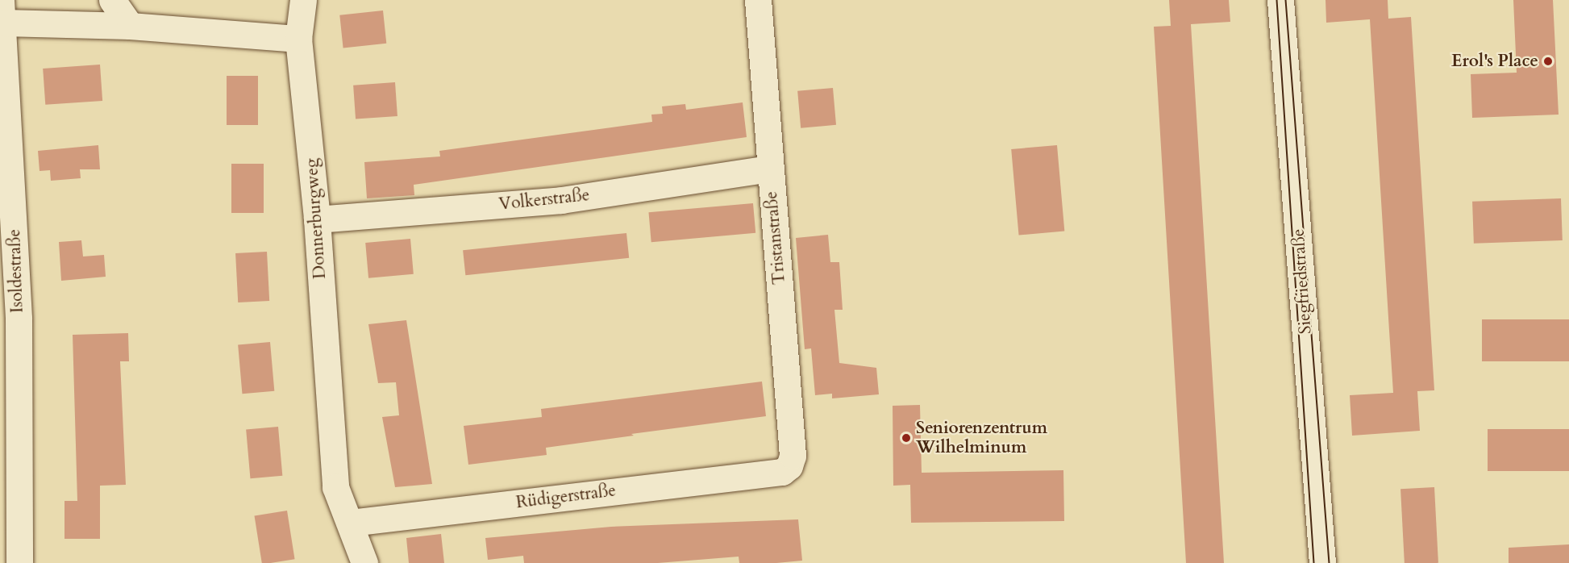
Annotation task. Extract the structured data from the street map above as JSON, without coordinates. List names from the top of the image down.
{
  "streets": {
    "street": [
      "Volkerstraße",
      "Donnerburgweg",
      "Tristanstraße",
      "Isoldestraße",
      "Siegfriedstraße",
      "Rüdigerstraße"
    ]
  },
  "crossings": [
    ["Volkerstraße", "Donnerburgweg"],
    ["Volkerstraße", "Tristanstraße"],
    ["Donnerburgweg", "Rüdigerstraße"],
    ["Tristanstraße", "Rüdigerstraße"]
  ],
  "places": ["Erol's Place", "Seniorenzentrum Wilhelminum"]
}
